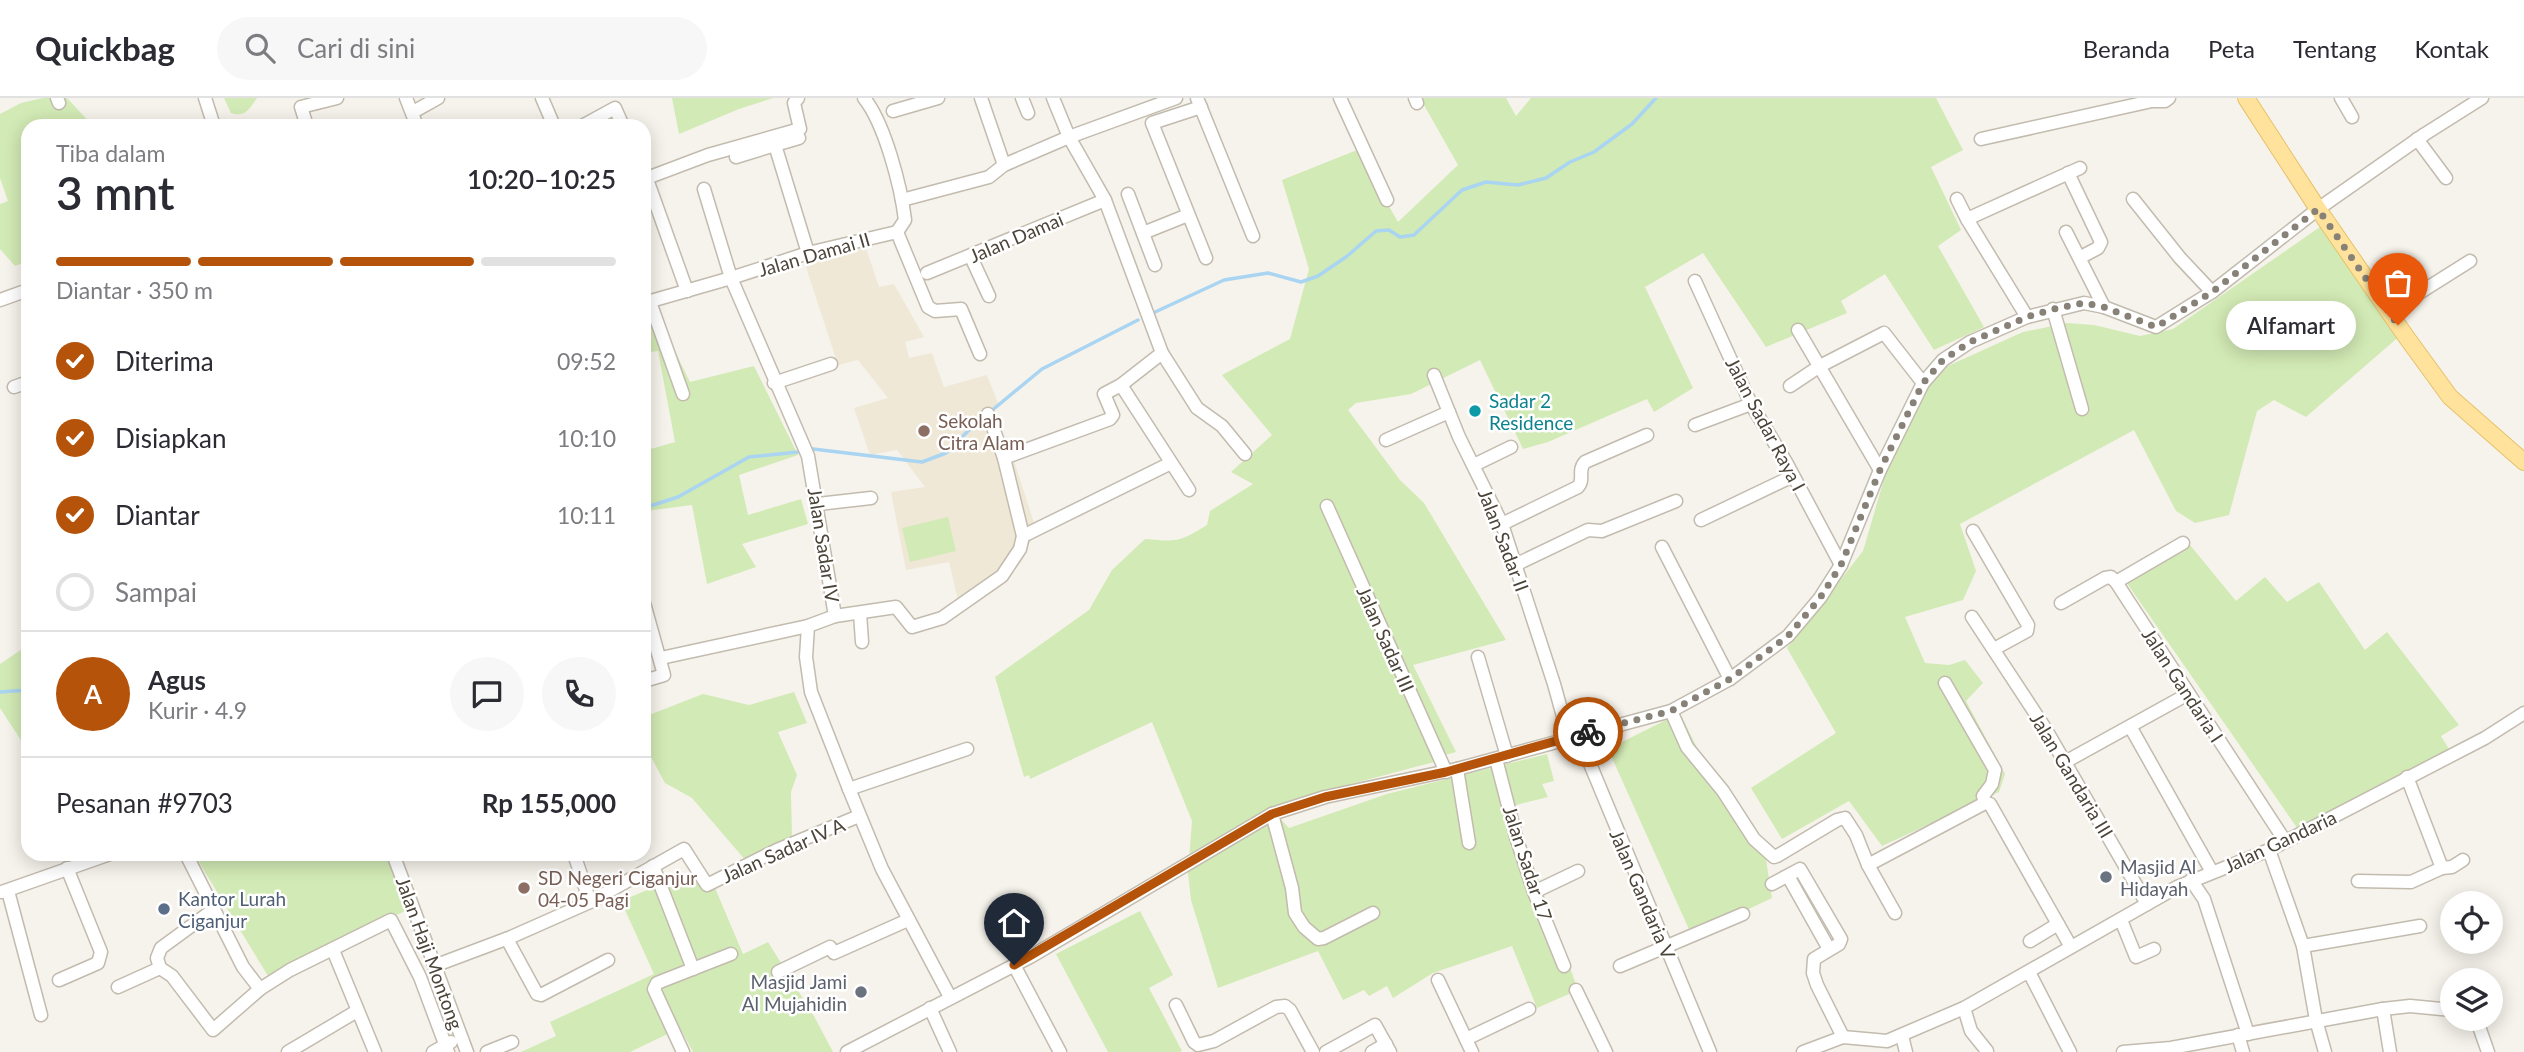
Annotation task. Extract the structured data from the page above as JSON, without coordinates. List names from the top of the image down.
{
  "streets": {
    "street": [
      "Jalan Damai",
      "Jalan Damai II",
      "Jalan Sadar Raya I",
      "Jalan Sadar II",
      "Jalan Sadar IV",
      "Jalan Sadar III",
      "Jalan Gandaria I",
      "Jalan Gandaria III",
      "Jalan Gandaria",
      "Jalan Sadar IV A",
      "Jalan Sadar 17",
      "Jalan Gandaria V",
      "Jalan Haji Montong"
    ]
  },
  "crossings": [
    ["Jalan Damai II", "Jalan Sadar IV"],
    ["Jalan Sadar II", "Jalan Gandaria V"],
    ["Jalan Sadar IV", "Jalan Sadar IV A"],
    ["Jalan Gandaria I", "Jalan Gandaria"],
    ["Jalan Gandaria III", "Jalan Gandaria"]
  ],
  "places": [
    "Alfamart",
    "Sadar 2 Residence",
    "Sekolah Citra Alam",
    "Masjid Al Hidayah",
    "SD Negeri Ciganjur 04-05 Pagi",
    "Kantor Lurah Ciganjur",
    "Masjid Jami Al Mujahidin"
  ],
  "page": {
    "header": "Quickbag",
    "search": "Cari di sini",
    "nav": [
      "Beranda",
      "Peta",
      "Tentang",
      "Kontak"
    ],
    "heading": ["3 mnt", "Tiba dalam", "10:20–10:25"],
    "panel": [
      "Agus",
      "Kurir · 4.9",
      "Pesanan #9703",
      "Rp 155,000"
    ],
    "bar": "Diantar · 350 m",
    "bubble": "Alfamart",
    "list": [
      ["Diterima", "09:52"],
      ["Disiapkan", "10:10"],
      ["Diantar", "10:11"],
      "Sampai"
    ],
    "round": "A"
  }
}
